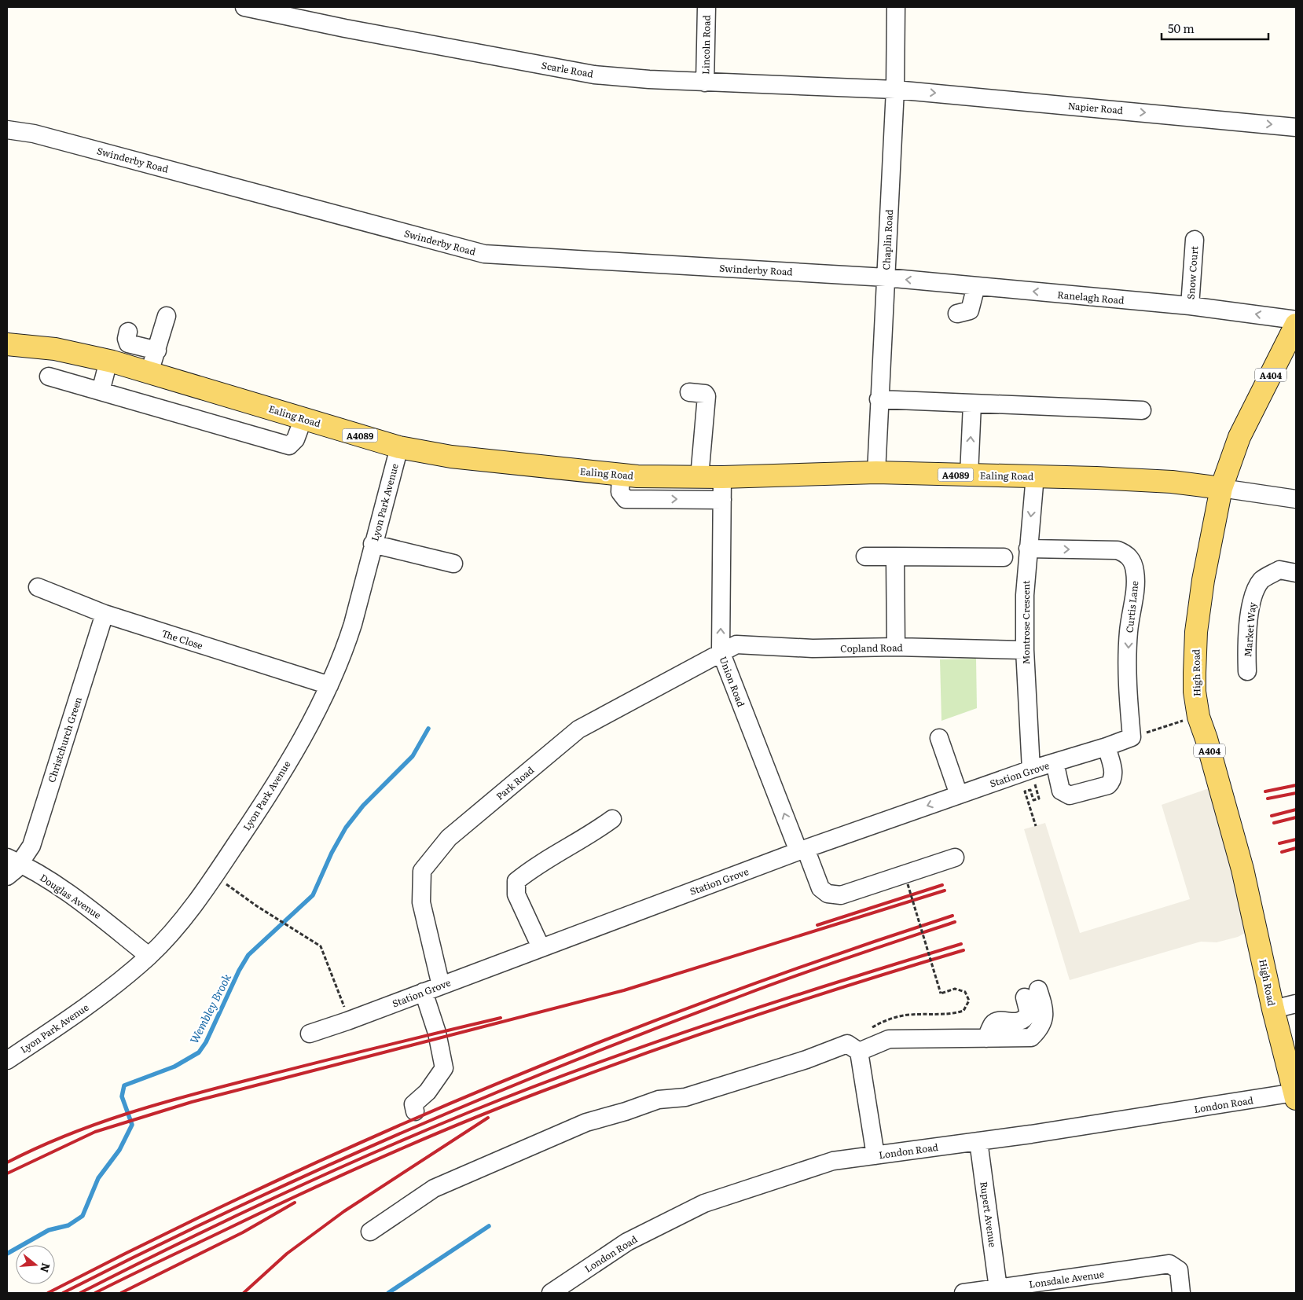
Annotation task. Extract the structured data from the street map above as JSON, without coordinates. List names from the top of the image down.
{
  "streets": {
    "main road": [
      "A404",
      "Ealing Road",
      "A4089",
      "High Road"
    ],
    "street": [
      "Lincoln Road",
      "Scarle Road",
      "Napier Road",
      "Swinderby Road",
      "Chaplin Road",
      "Snow Court",
      "Ranelagh Road",
      "Lyon Park Avenue",
      "Curtis Lane",
      "Montrose Crescent",
      "Market Way",
      "The Close",
      "Copland Road",
      "Union Road",
      "Christchurch Green",
      "Station Grove",
      "Park Road",
      "Douglas Avenue",
      "London Road",
      "Rupert Avenue",
      "Lonsdale Avenue"
    ]
  },
  "crossings": [
    ["Lincoln Road", "Scarle Road"],
    ["Scarle Road", "Napier Road"],
    ["Scarle Road", "Chaplin Road"],
    ["Napier Road", "Chaplin Road"],
    ["Swinderby Road", "Chaplin Road"],
    ["Swinderby Road", "Ranelagh Road"],
    ["Chaplin Road", "Ranelagh Road"],
    ["Chaplin Road", "Ealing Road"],
    ["Snow Court", "Ranelagh Road"],
    ["Ranelagh Road", "High Road"],
    ["Ealing Road", "Lyon Park Avenue"],
    ["Ealing Road", "Montrose Crescent"],
    ["Ealing Road", "High Road"],
    ["Ealing Road", "Union Road"],
    ["Lyon Park Avenue", "The Close"],
    ["Lyon Park Avenue", "Douglas Avenue"],
    ["Curtis Lane", "Montrose Crescent"],
    ["Curtis Lane", "Station Grove"],
    ["Montrose Crescent", "Copland Road"],
    ["Montrose Crescent", "Station Grove"],
    ["The Close", "Christchurch Green"],
    ["Copland Road", "Union Road"],
    ["Copland Road", "Park Road"],
    ["High Road", "London Road"],
    ["Union Road", "Station Grove"],
    ["Union Road", "Park Road"],
    ["Christchurch Green", "Douglas Avenue"],
    ["Station Grove", "Park Road"],
    ["London Road", "Rupert Avenue"],
    ["Rupert Avenue", "Lonsdale Avenue"]
  ],
  "one_way": ["Napier Road", "Union Road"],
  "water": ["Wembley Brook"],
  "scale_bar": "50 m",
  "north": "right"
}
